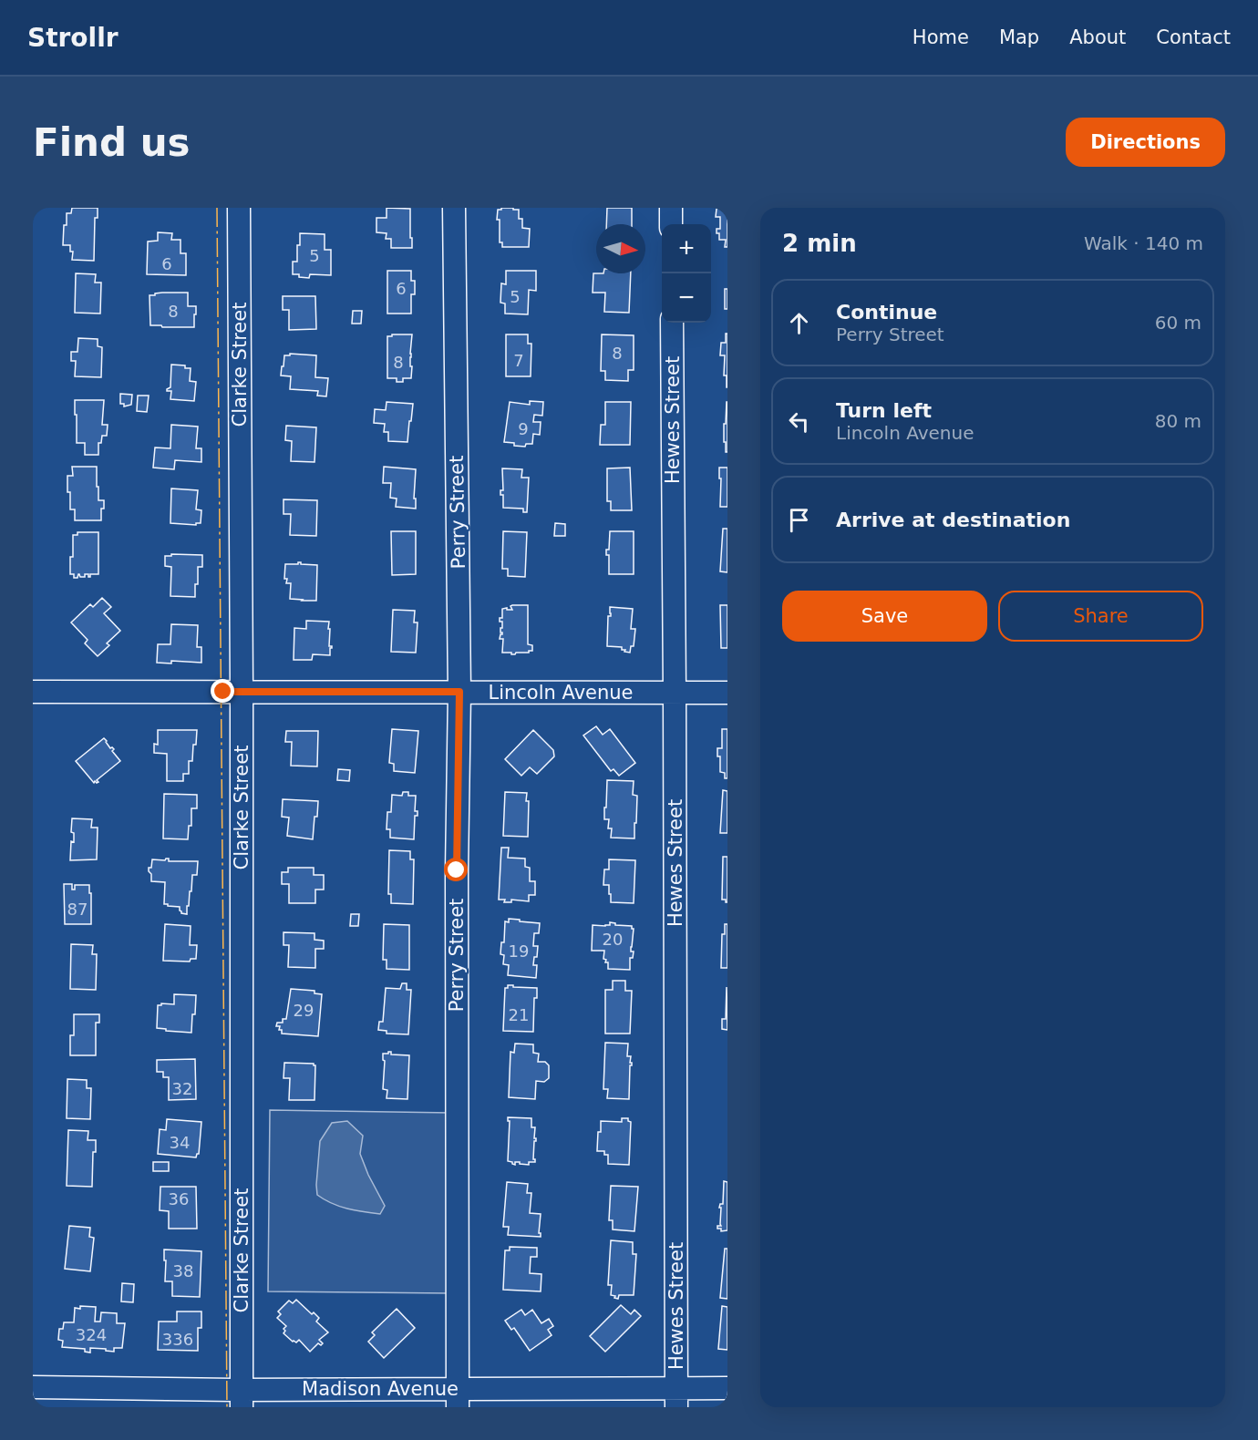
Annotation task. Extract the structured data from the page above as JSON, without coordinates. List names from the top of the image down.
{
  "streets": {
    "street": [
      "Clarke Street",
      "Hewes Street",
      "Perry Street",
      "Lincoln Avenue",
      "Madison Avenue"
    ]
  },
  "crossings": [
    ["Clarke Street", "Lincoln Avenue"],
    ["Clarke Street", "Madison Avenue"],
    ["Hewes Street", "Lincoln Avenue"],
    ["Hewes Street", "Madison Avenue"],
    ["Perry Street", "Lincoln Avenue"],
    ["Perry Street", "Madison Avenue"]
  ],
  "house_numbers": [
    "5",
    "6",
    "6",
    "5",
    "8",
    "8",
    "7",
    "8",
    "9",
    "87",
    "20",
    "19",
    "29",
    "21",
    "32",
    "34",
    "36",
    "38",
    "324",
    "336"
  ],
  "north": "right",
  "page": {
    "header": "Strollr",
    "nav": [
      "Home",
      "Map",
      "About",
      "Contact"
    ],
    "buttons": [
      "Directions",
      ["Save", "Share"]
    ],
    "title": "Find us",
    "heading": ["2 min", "Walk · 140 m"],
    "map_buttons": ["+", "−"],
    "list": [
      ["Continue", "Perry Street", "60 m"],
      ["Turn left", "Lincoln Avenue", "80 m"],
      "Arrive at destination"
    ]
  }
}
